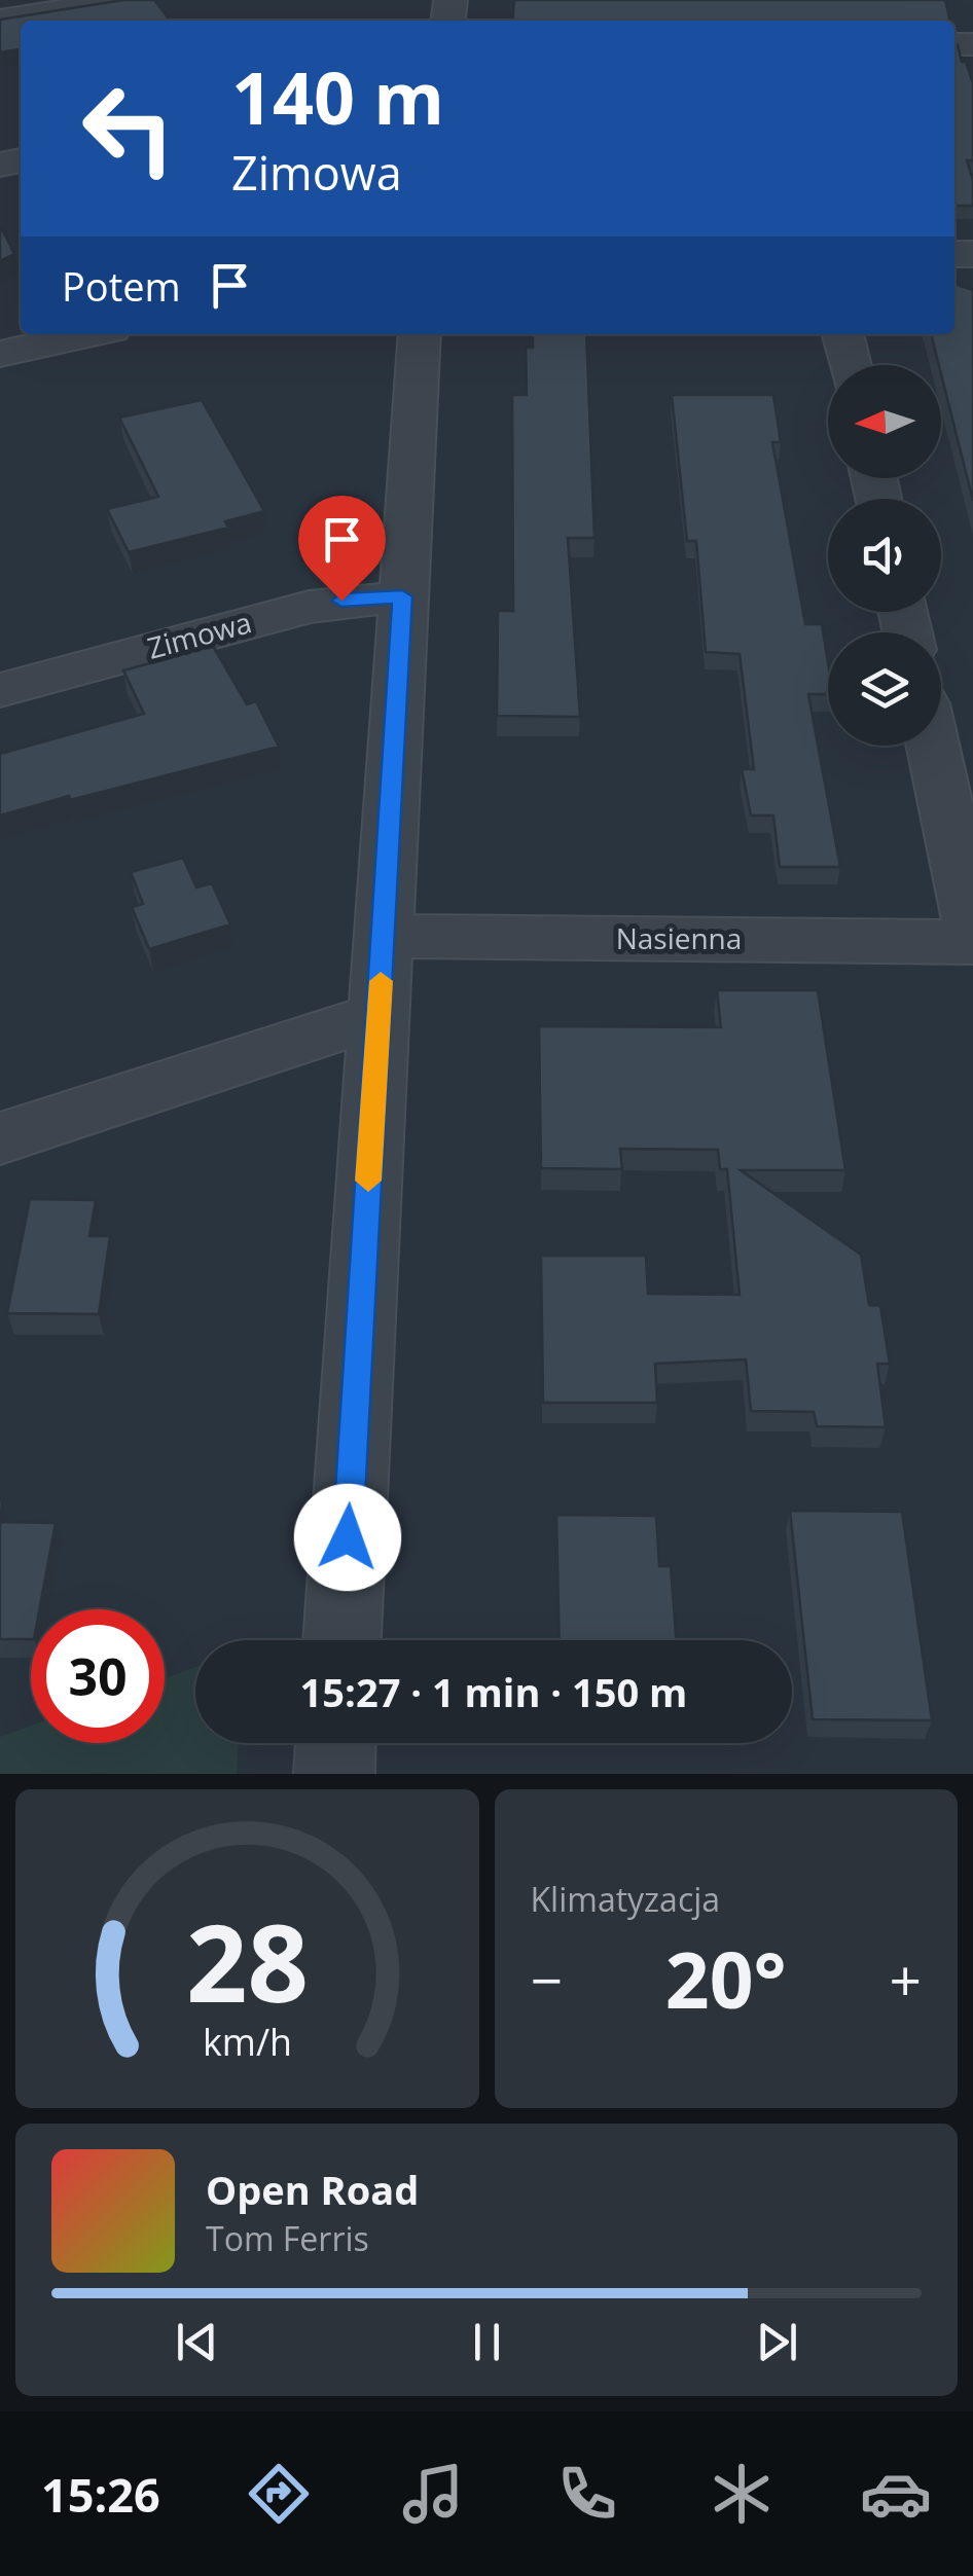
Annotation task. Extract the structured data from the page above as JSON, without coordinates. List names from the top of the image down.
{
  "streets": {
    "street": ["Zimowa", "Nasienna"]
  },
  "north": "left",
  "page": {
    "turn": ["140 m", "Zimowa"],
    "then": "Potem",
    "limit": "30",
    "trip": "15:27 · 1 min · 150 m",
    "tile": "Klimatyzacja",
    "heat": ["−", "20°", "+"],
    "song": ["Open Road", "Tom Ferris"],
    "tabs": "15:26",
    "gauge": ["28", "km/h"]
  }
}
